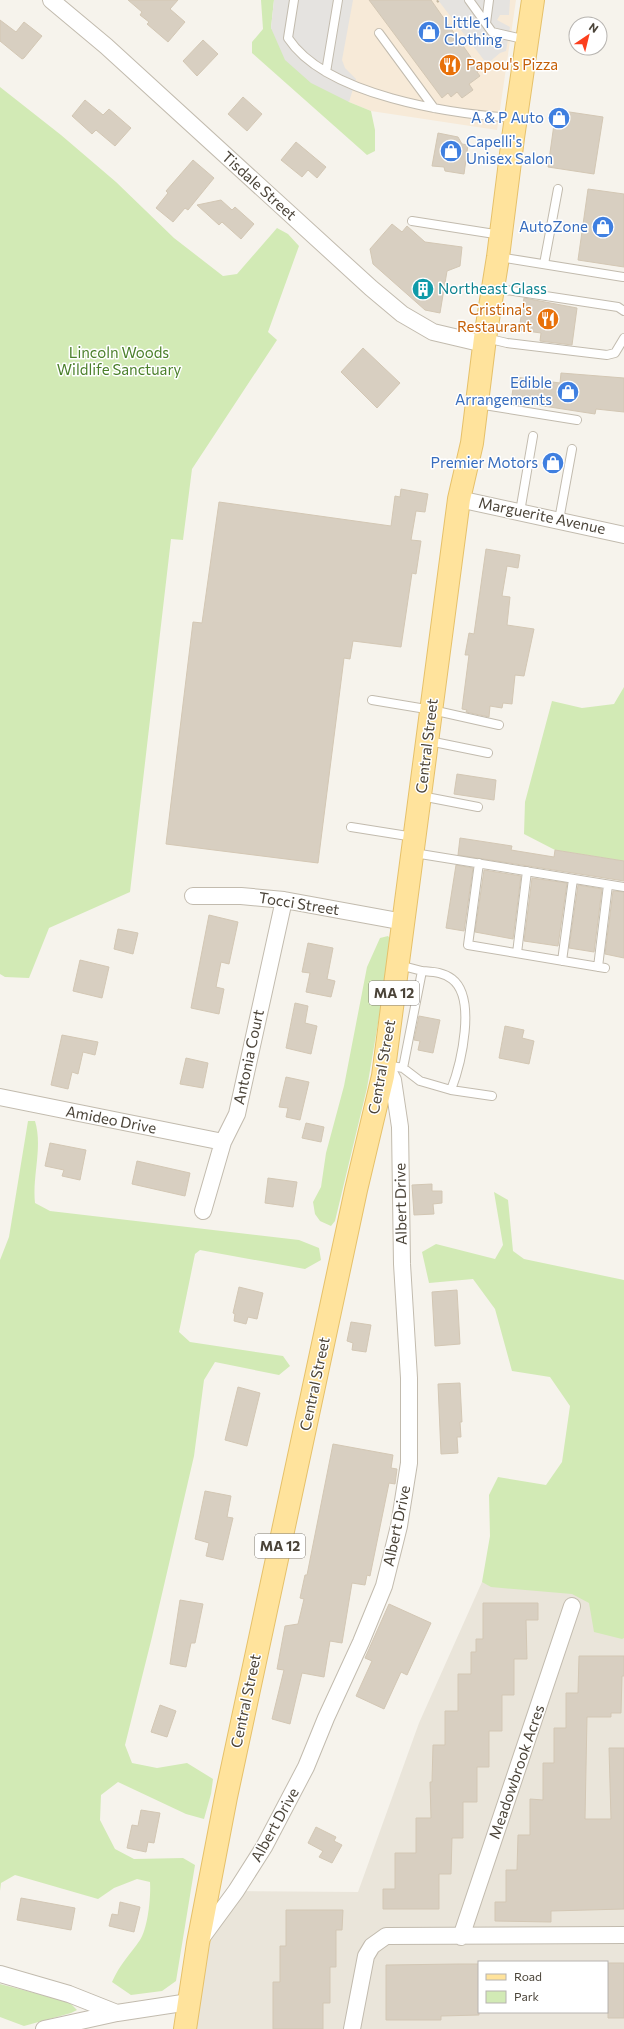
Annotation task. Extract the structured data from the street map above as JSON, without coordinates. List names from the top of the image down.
{
  "streets": {
    "main road": ["Central Street", "MA 12"],
    "street": [
      "Tisdale Street",
      "Marguerite Avenue",
      "Tocci Street",
      "Antonia Court",
      "Amideo Drive",
      "Albert Drive",
      "Meadowbrook Acres"
    ]
  },
  "crossings": [
    ["Tisdale Street", "Central Street"],
    ["Marguerite Avenue", "Central Street"],
    ["Central Street", "Tocci Street"],
    ["Central Street", "Albert Drive"],
    ["Tocci Street", "Antonia Court"],
    ["Antonia Court", "Amideo Drive"]
  ],
  "parks": ["Lincoln Woods Wildlife Sanctuary"],
  "places": {
    "shop": [
      "Little 1 Clothing",
      "A & P Auto",
      "Capelli's Unisex Salon",
      "AutoZone",
      "Edible Arrangements",
      "Premier Motors"
    ],
    "restaurant": ["Papou's Pizza", "Cristina's Restaurant"],
    "building": ["Northeast Glass"]
  },
  "legend": ["Road", "Park"],
  "north": "top right"
}
